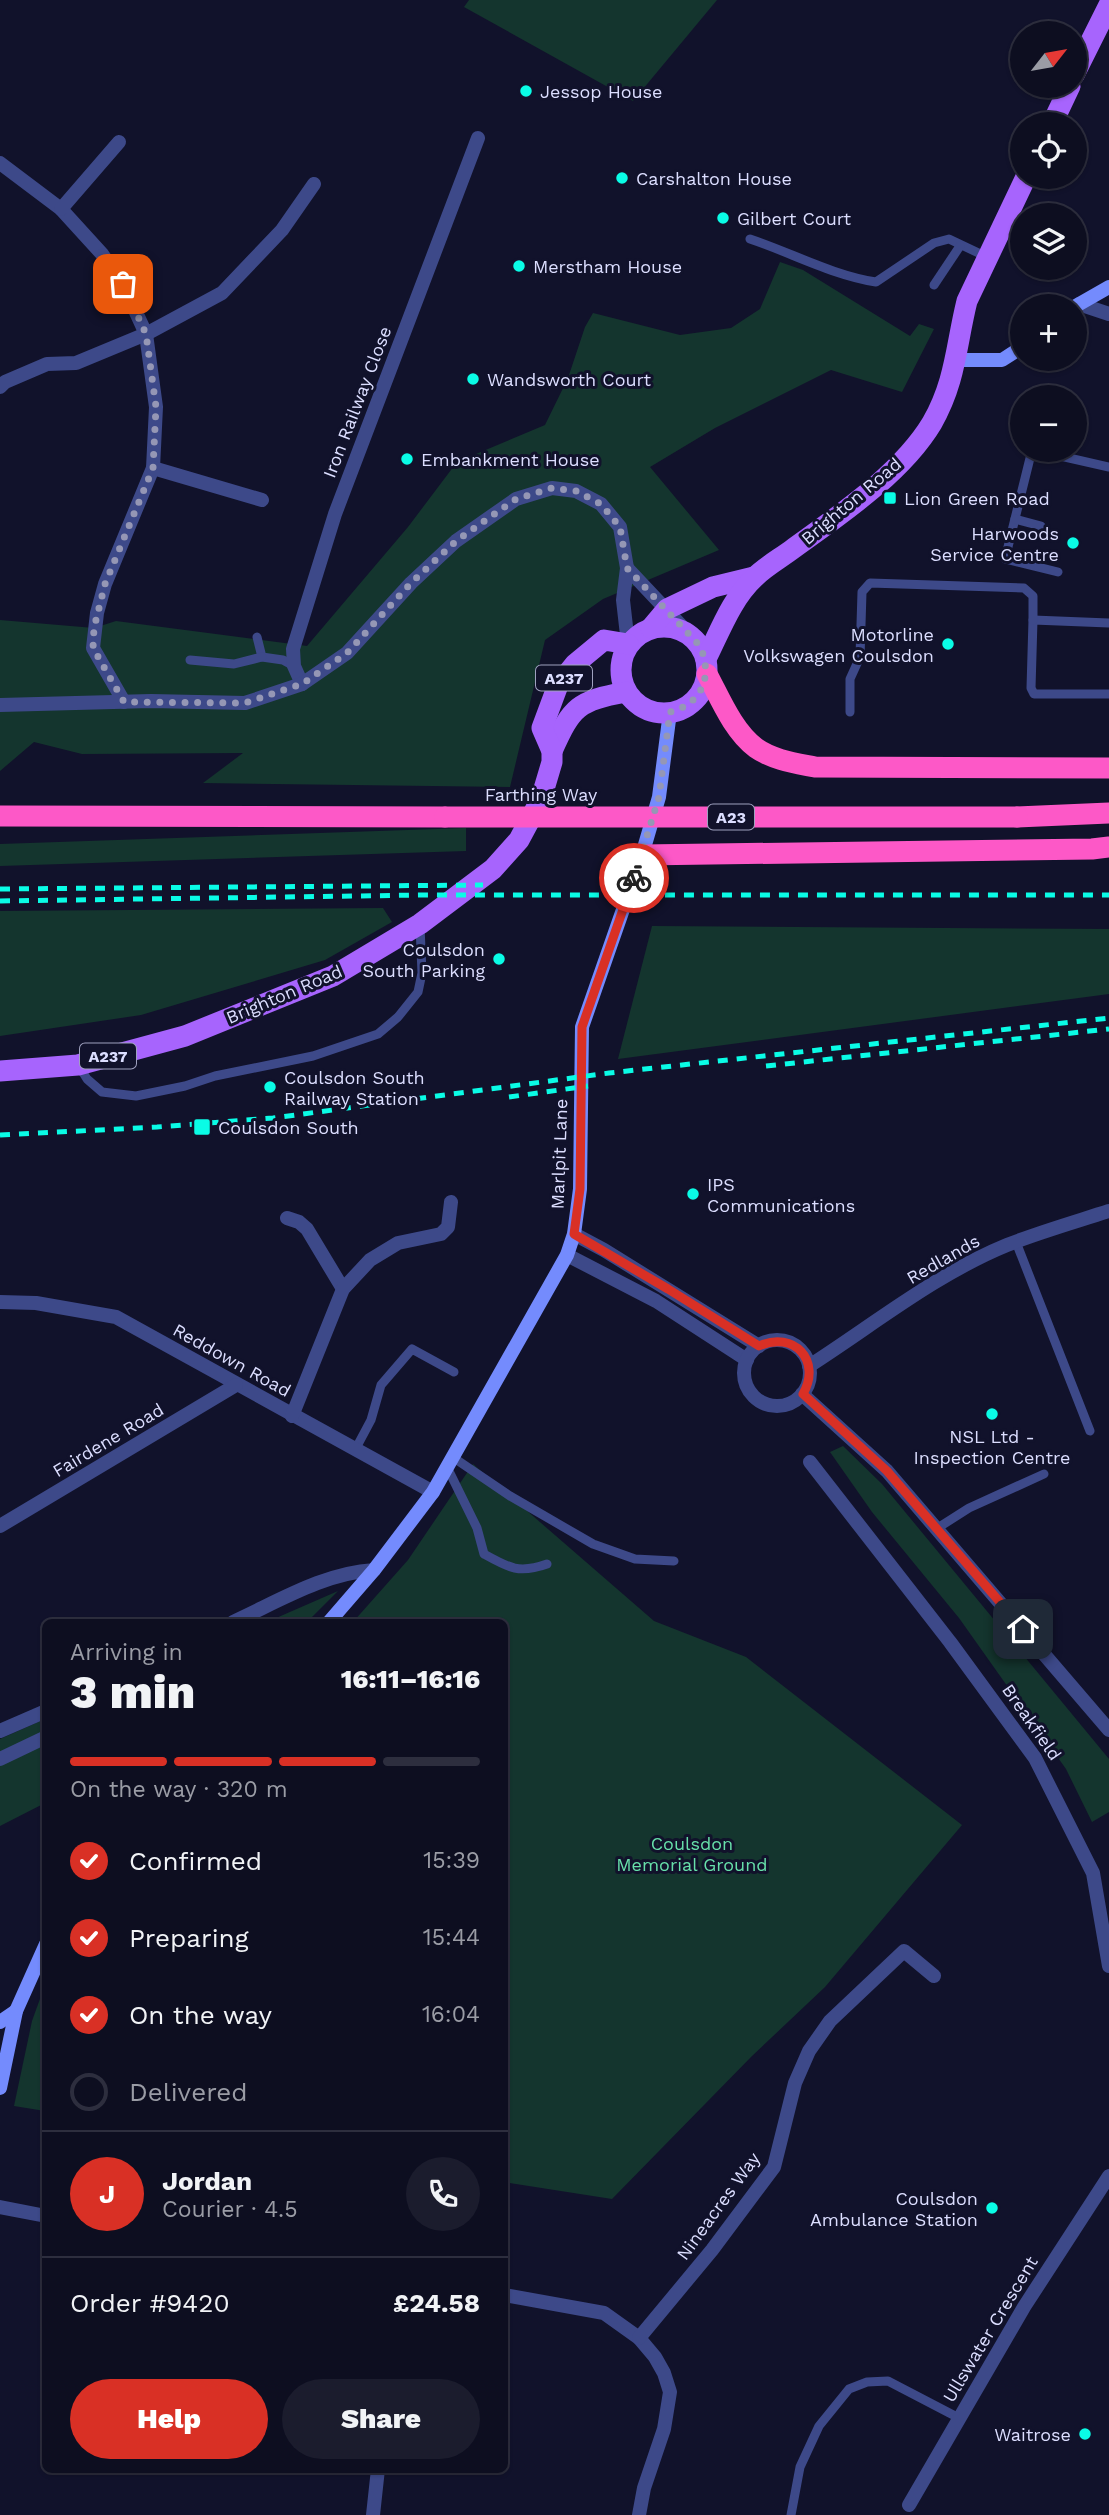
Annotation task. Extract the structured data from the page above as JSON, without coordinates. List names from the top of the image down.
{
  "streets": {
    "highway": ["Farthing Way", "A23"],
    "main road": ["Brighton Road", "A237", "Marlpit Lane"],
    "street": [
      "Iron Railway Close",
      "Redlands",
      "Reddown Road",
      "Fairdene Road",
      "Breakfield",
      "Nineacres Way",
      "Ullswater Crescent"
    ]
  },
  "crossings": [
    ["Brighton Road", "Marlpit Lane"],
    ["A23", "Marlpit Lane"],
    ["Marlpit Lane", "Reddown Road"],
    ["Reddown Road", "Fairdene Road"]
  ],
  "parks": ["Coulsdon Memorial Ground"],
  "places": {
    "other": [
      "Jessop House",
      "Carshalton House",
      "Gilbert Court",
      "Merstham House",
      "Wandsworth Court",
      "Embankment House",
      "Harwoods Service Centre",
      "Motorline Volkswagen Coulsdon",
      "Coulsdon South Parking",
      "Coulsdon South Railway Station",
      "IPS Communications",
      "NSL Ltd - Inspection Centre",
      "Coulsdon Ambulance Station",
      "Waitrose"
    ],
    "transit": ["Lion Green Road", "Coulsdon South"]
  },
  "north": "top right",
  "page": {
    "map_buttons": ["+", "−"],
    "heading": ["3 min", "Arriving in", "16:11–16:16"],
    "panel": [
      "Jordan",
      "Courier · 4.5",
      "Order #9420",
      "£24.58"
    ],
    "bar": "On the way · 320 m",
    "list": [
      ["Confirmed", "15:39"],
      ["Preparing", "15:44"],
      ["On the way", "16:04"],
      "Delivered"
    ],
    "round": "J",
    "buttons": ["Help", "Share"]
  }
}
